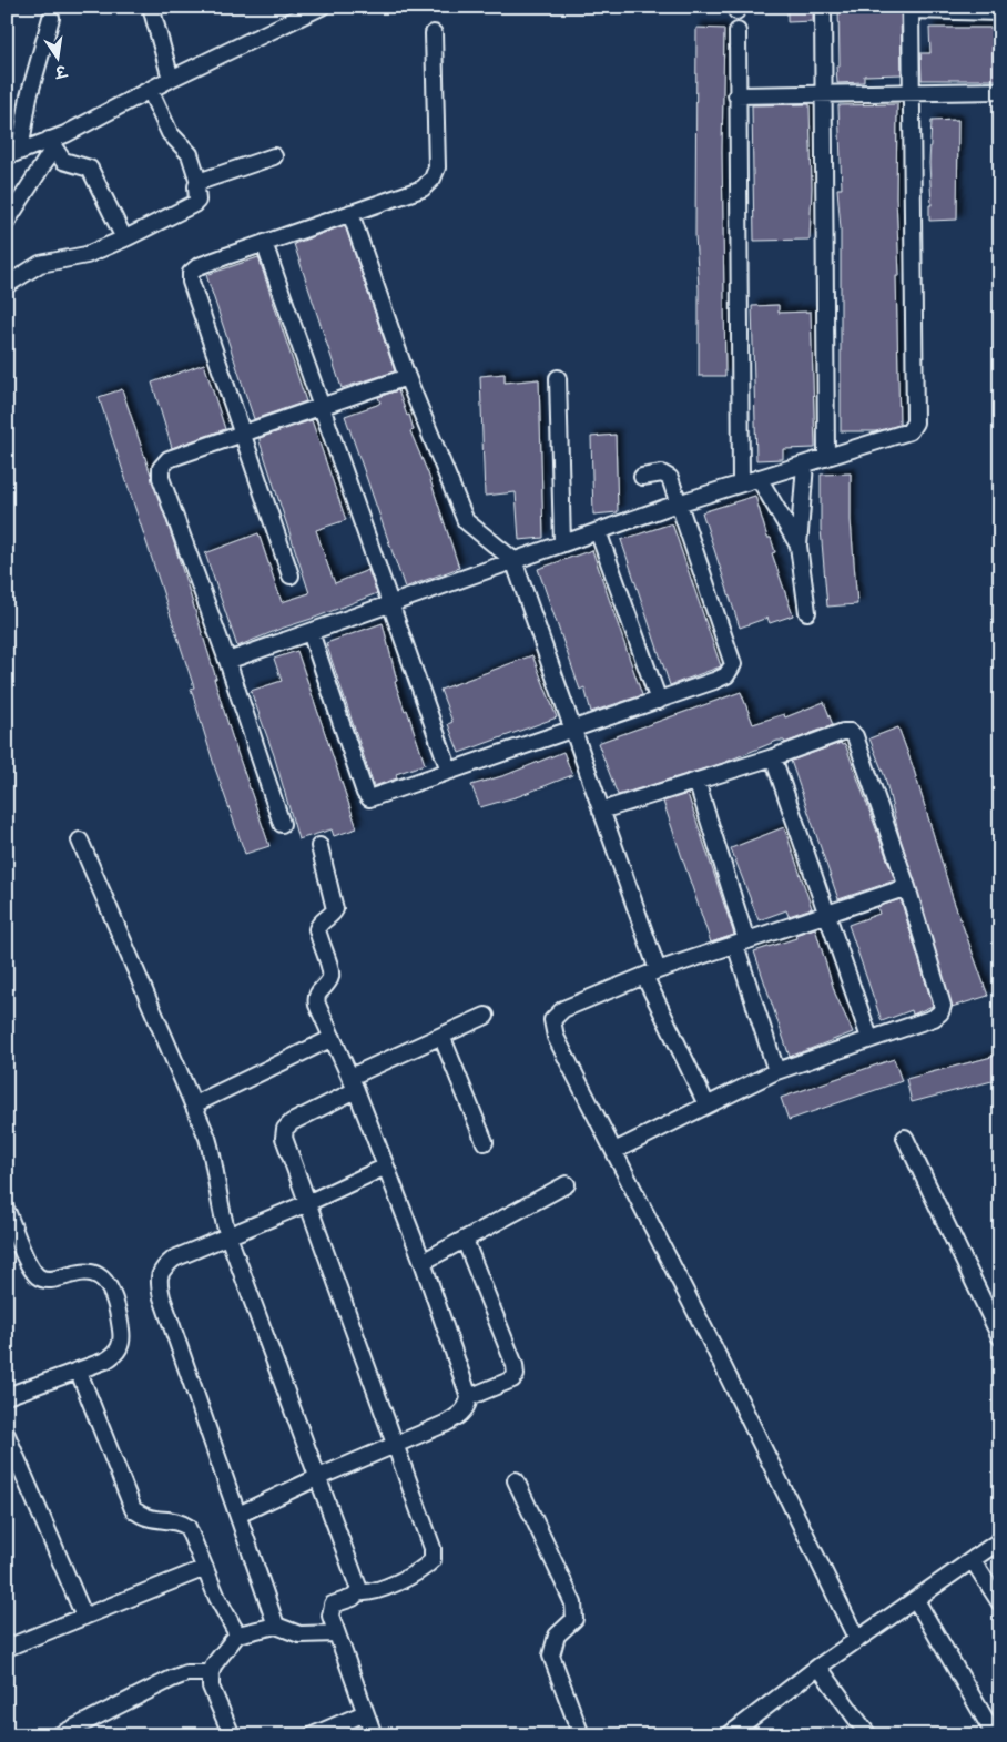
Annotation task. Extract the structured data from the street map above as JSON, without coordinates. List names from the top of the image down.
{
  "north": "bottom"
}
